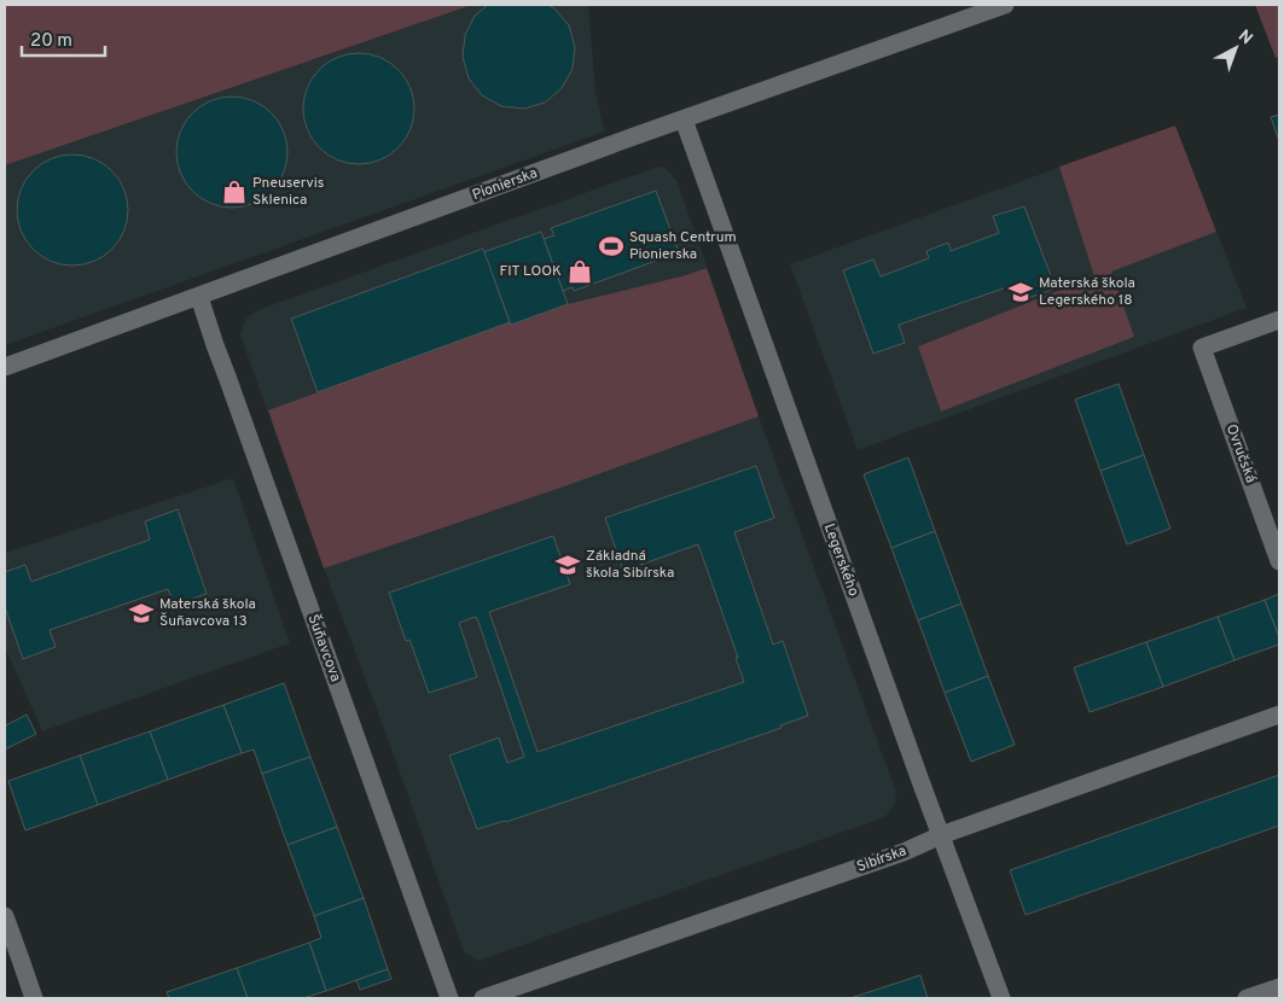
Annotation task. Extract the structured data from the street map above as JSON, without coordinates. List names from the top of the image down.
{
  "streets": {
    "street": [
      "Pionierska",
      "Ovručská",
      "Legerského",
      "Šuňavcova",
      "Sibírska"
    ]
  },
  "crossings": [
    ["Pionierska", "Legerského"],
    ["Pionierska", "Šuňavcova"],
    ["Legerského", "Sibírska"]
  ],
  "places": {
    "shop": ["Pneuservis Sklenica", "FIT LOOK"],
    "sports": ["Squash Centrum Pionierska"],
    "school or university": ["Materská škola Legerského 18", "Základná škola Sibírska", "Materská škola Šuňavcova 13"]
  },
  "scale_bar": "20 m",
  "north": "top right"
}
